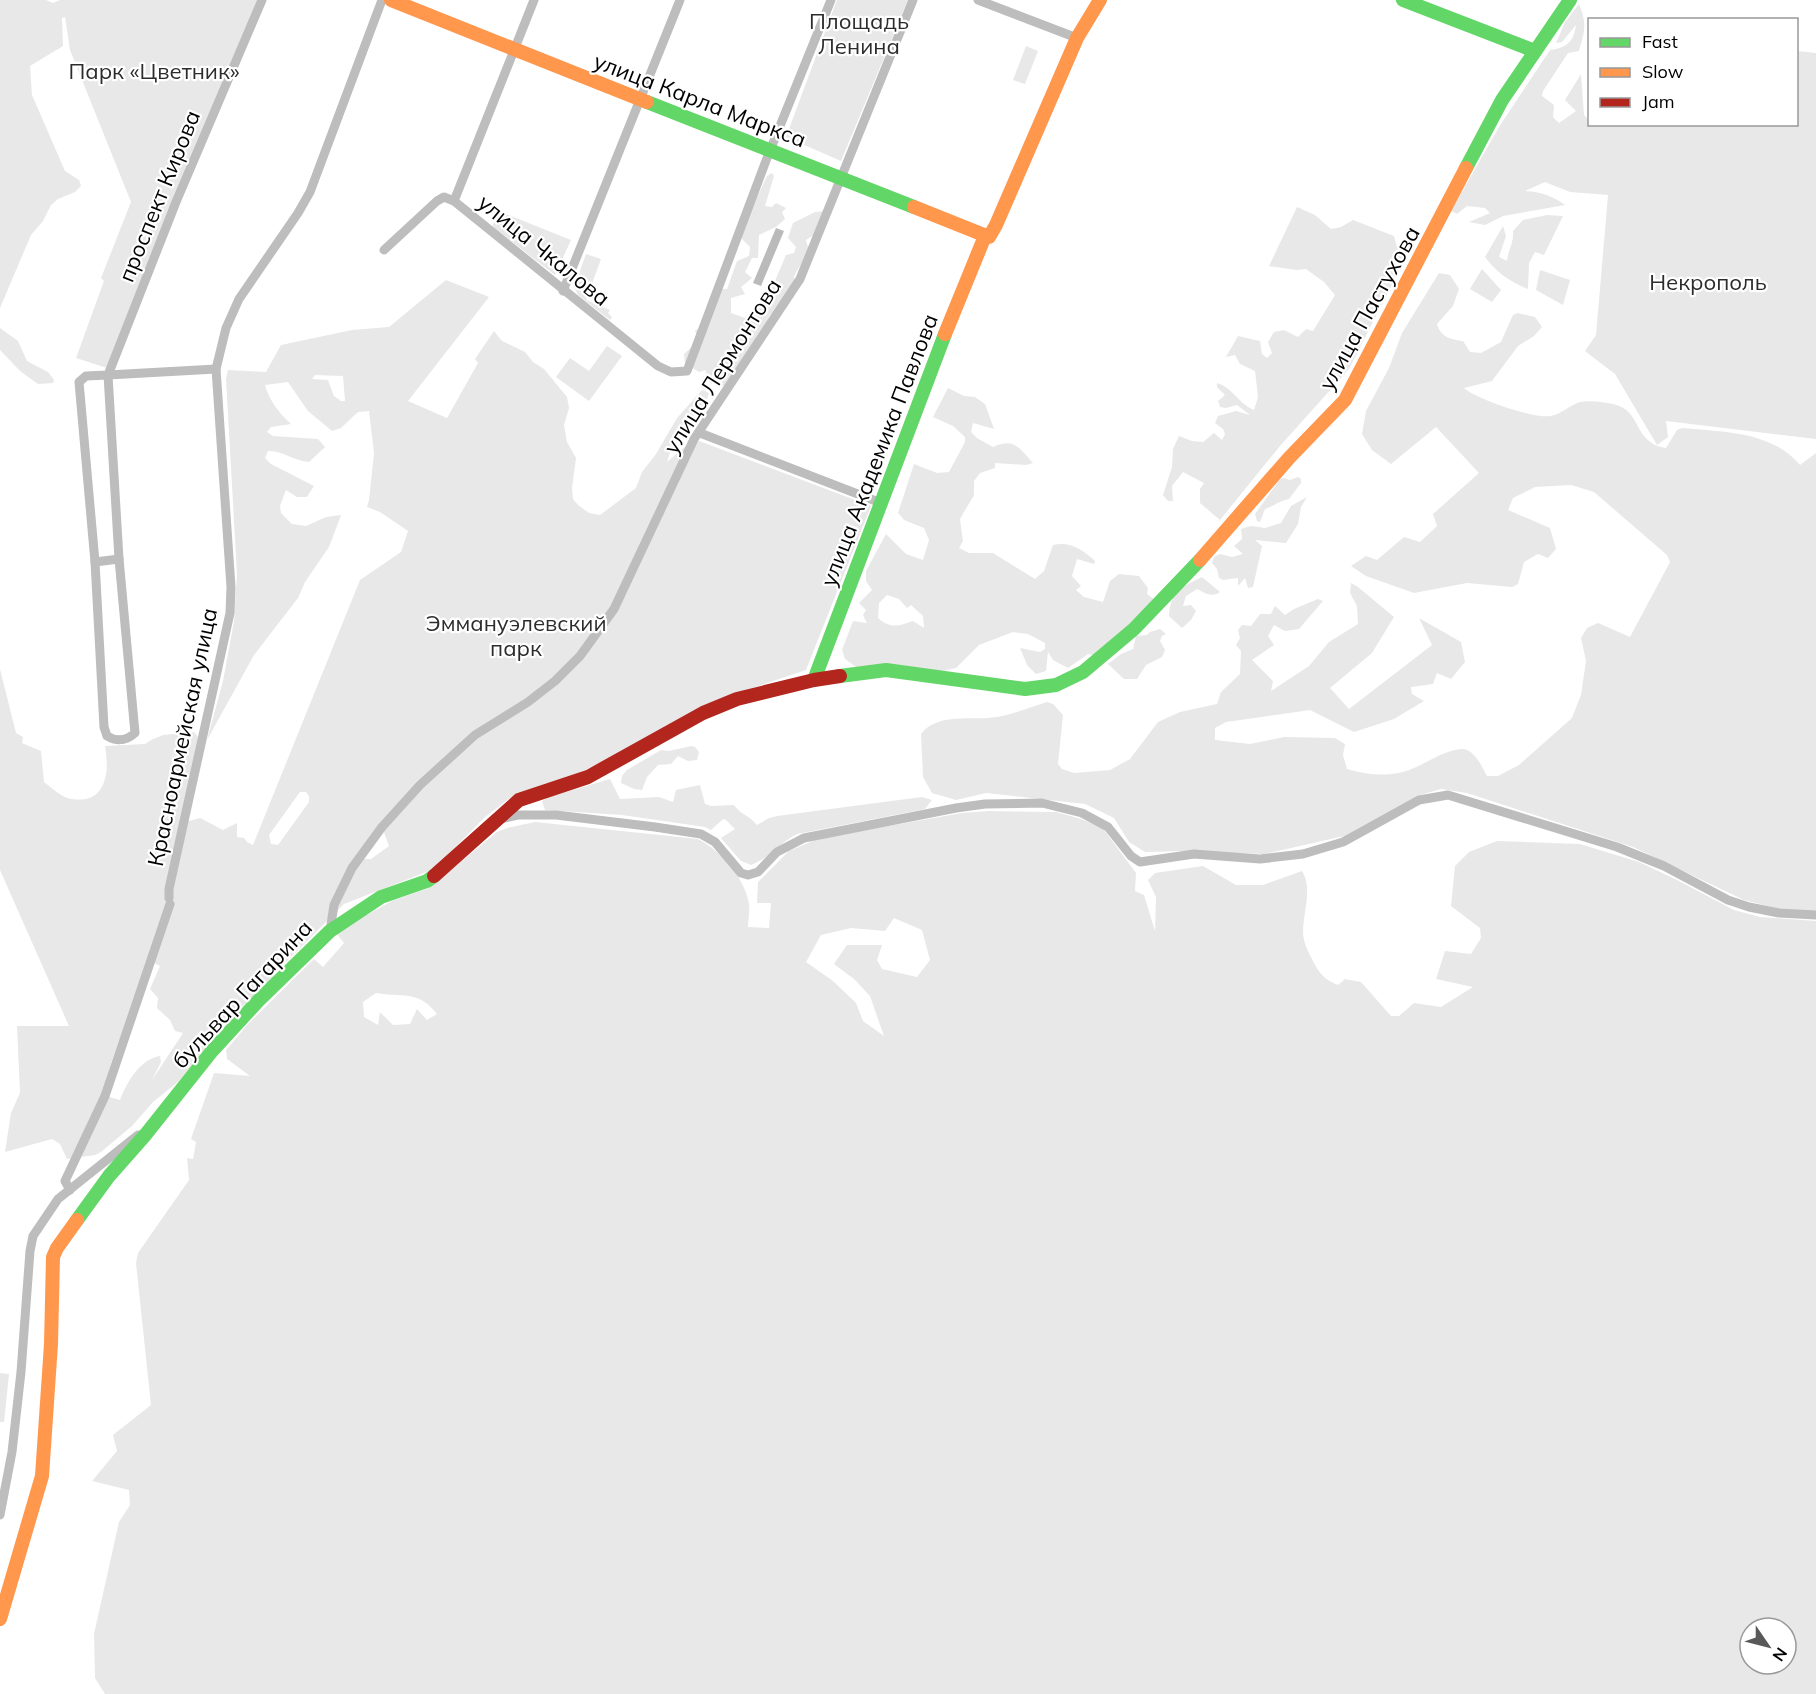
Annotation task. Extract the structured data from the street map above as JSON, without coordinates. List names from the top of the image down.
{
  "streets": {
    "street": [
      "улица Карла Маркса",
      "проспект Кирова",
      "улица Чкалова",
      "улица Пастухова",
      "улица Лермонтова",
      "улица Академика Павлова",
      "Красноармейская улица",
      "бульвар Гагарина"
    ]
  },
  "crossings": [
    ["улица Карла Маркса", "улица Лермонтова"],
    ["улица Карла Маркса", "улица Академика Павлова"],
    ["улица Чкалова", "улица Лермонтова"],
    ["улица Пастухова", "бульвар Гагарина"],
    ["улица Лермонтова", "бульвар Гагарина"],
    ["улица Академика Павлова", "бульвар Гагарина"],
    ["Красноармейская улица", "бульвар Гагарина"]
  ],
  "parks": [
    "Площадь Ленина",
    "Парк «Цветник»",
    "Некрополь",
    "Эммануэлевский парк"
  ],
  "legend": ["Fast", "Slow", "Jam"],
  "north": "bottom right"
}
